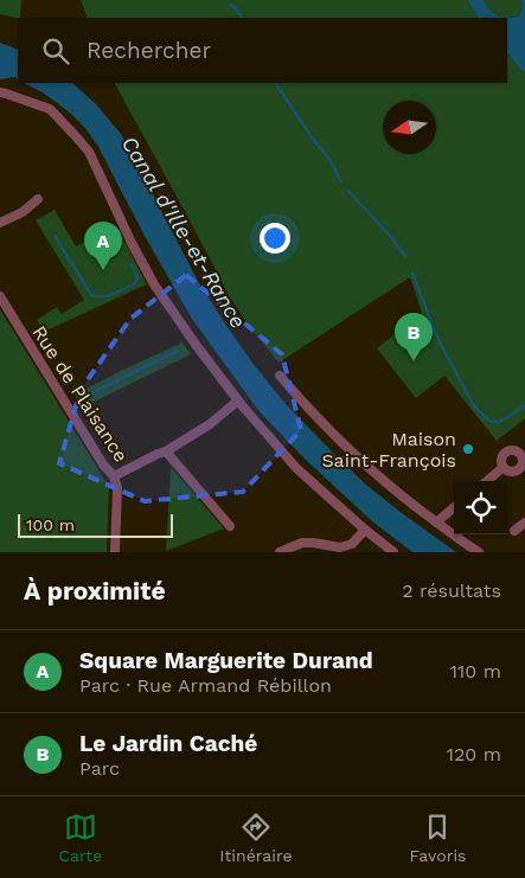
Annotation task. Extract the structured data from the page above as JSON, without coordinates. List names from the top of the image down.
{
  "streets": {
    "street": ["Rue de Plaisance"]
  },
  "water": ["Canal d'Ille-et-Rance"],
  "places": ["Maison Saint-François"],
  "scale_bar": "100 m",
  "north": "left",
  "page": {
    "search": "Rechercher",
    "pins": ["A", "B"],
    "scale": "100 m",
    "heading": ["À proximité", "2 résultats"],
    "list": [
      {
        "mark": "A",
        "name": "Square Marguerite Durand",
        "note": "Parc · Rue Armand Rébillon",
        "value": "110 m"
      },
      {
        "mark": "B",
        "name": "Le Jardin Caché",
        "note": "Parc",
        "value": "120 m"
      }
    ],
    "nav": ["Carte", "Itinéraire", "Favoris"]
  }
}
